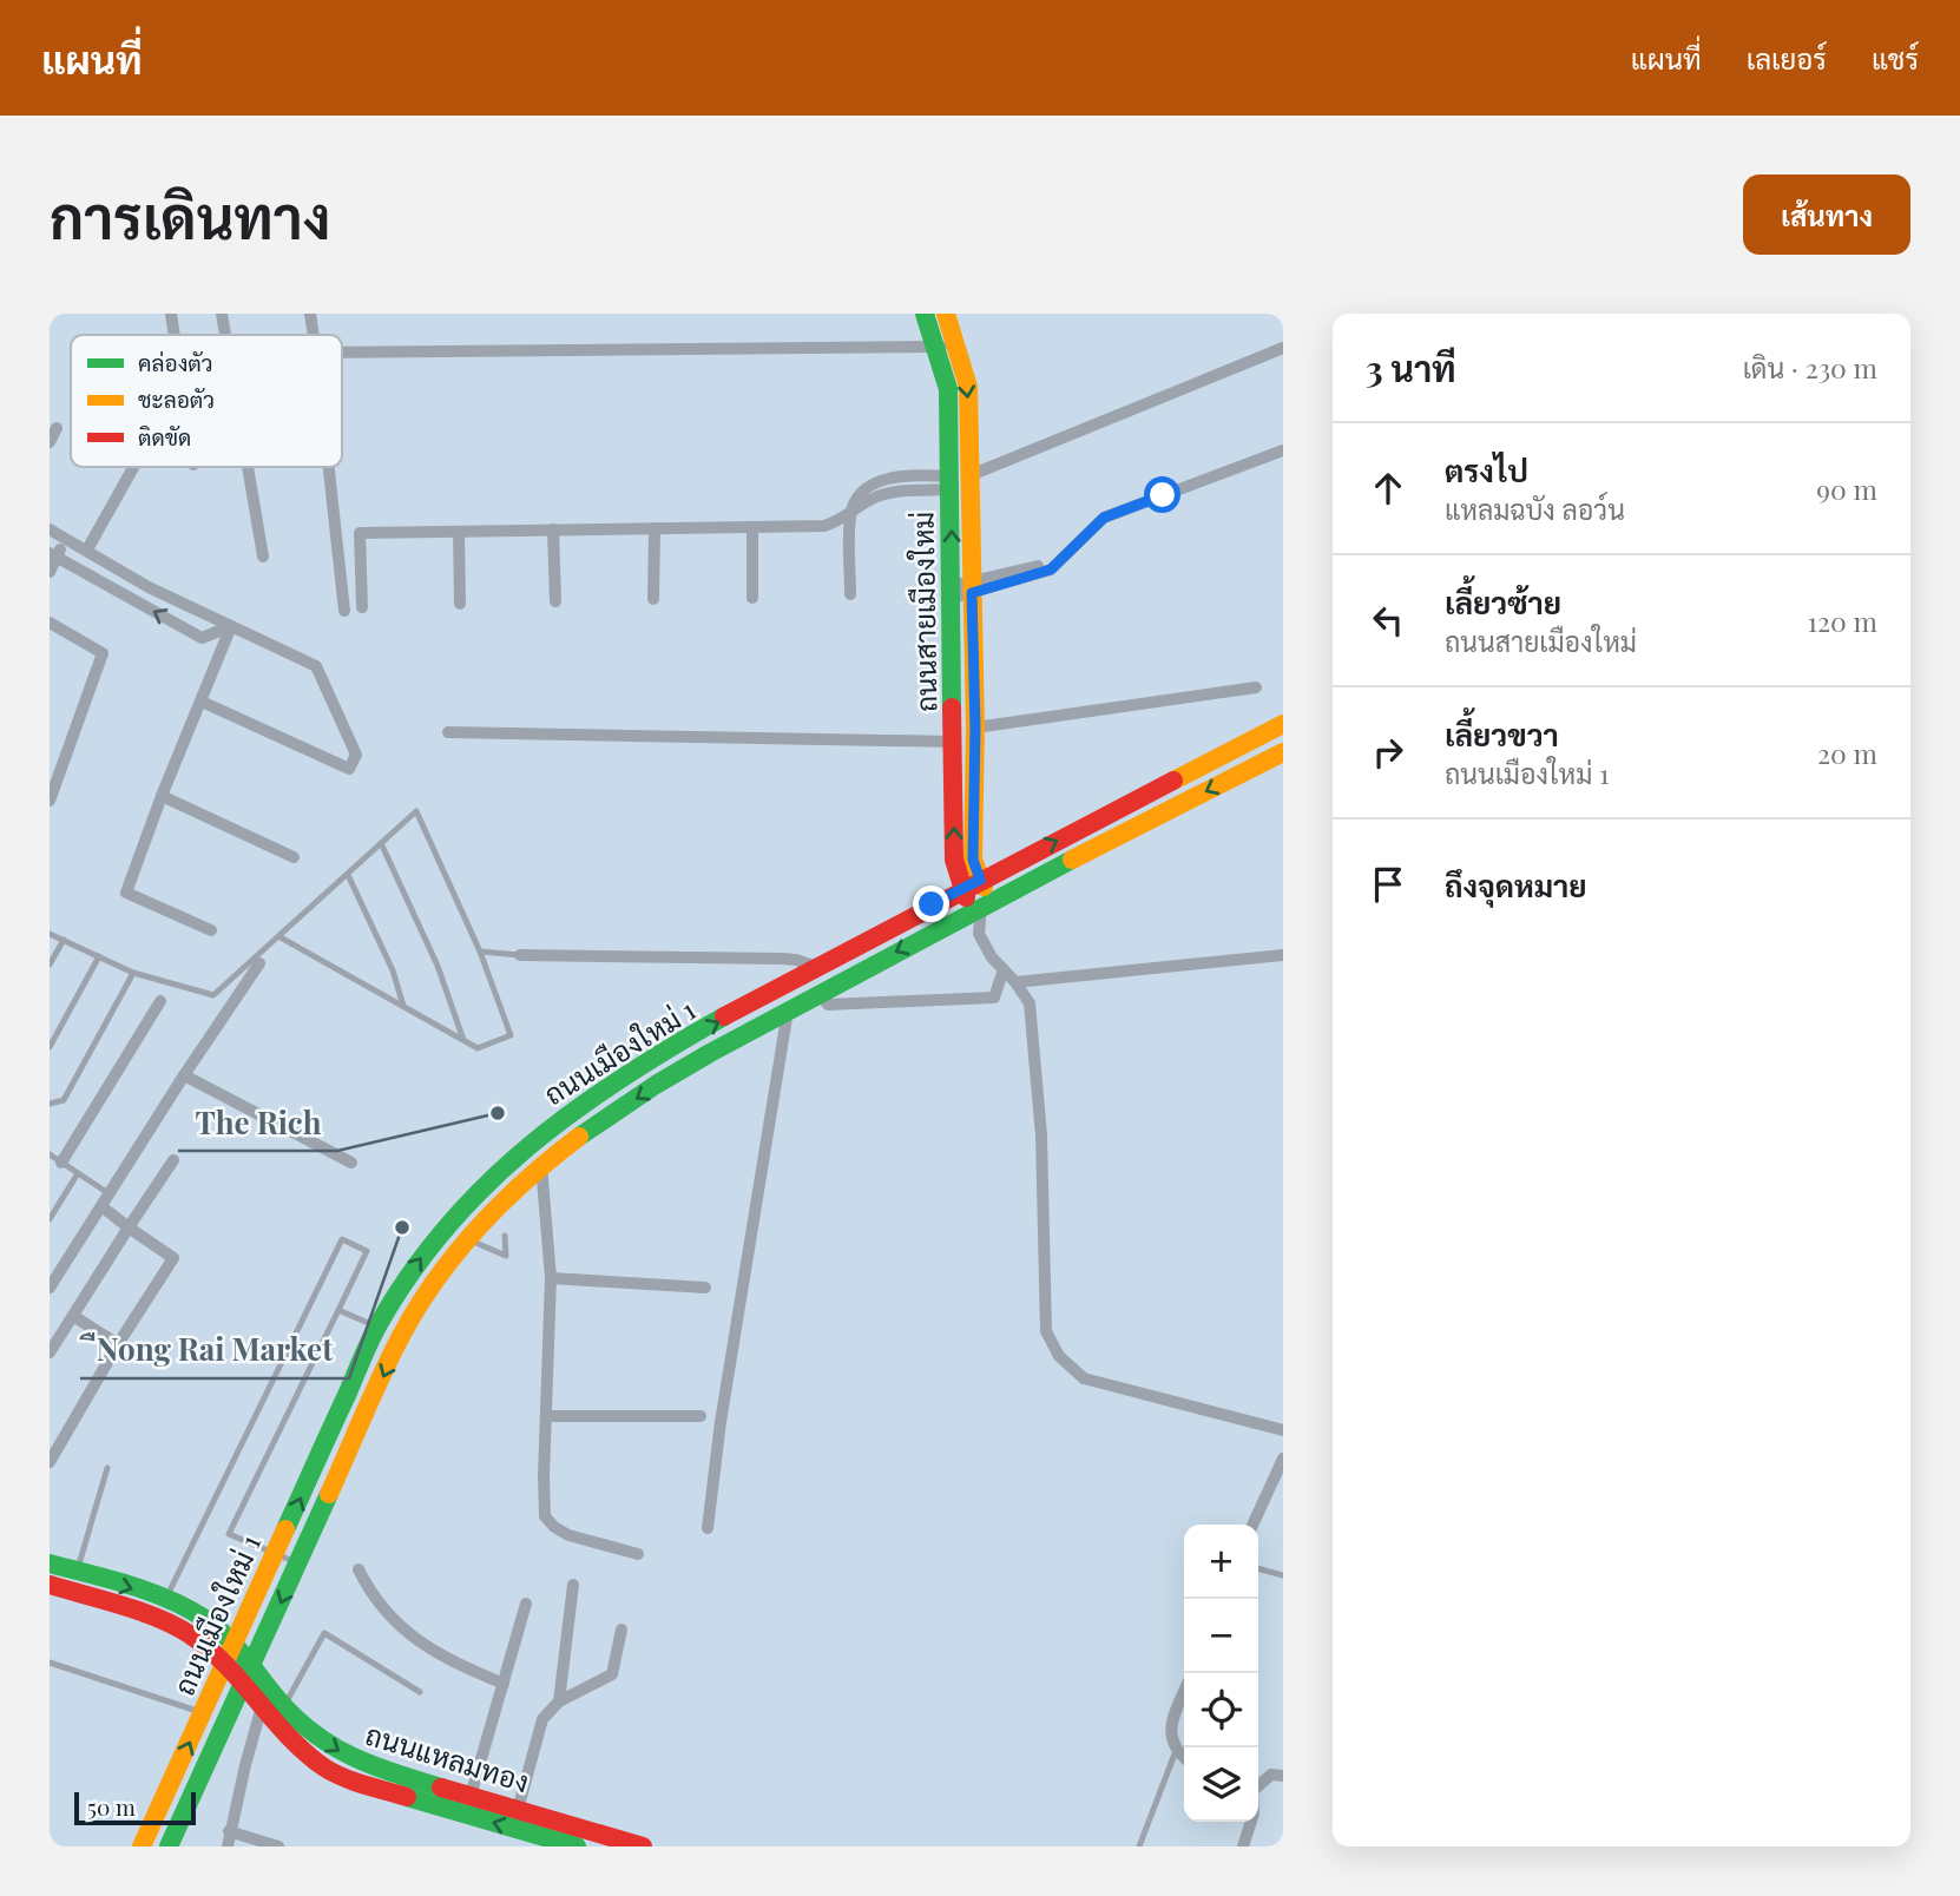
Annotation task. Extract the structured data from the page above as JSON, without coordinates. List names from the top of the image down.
{
  "streets": {
    "street": ["ถนนสายเมืองใหม่", "ถนนเมืองใหม่ 1", "ถนนแหลมทอง"]
  },
  "crossings": [
    ["ถนนสายเมืองใหม่", "ถนนเมืองใหม่ 1"],
    ["ถนนเมืองใหม่ 1", "ถนนแหลมทอง"]
  ],
  "places": ["The Rich", "ืNong Rai Market"],
  "legend": ["คล่องตัว", "ชะลอตัว", "ติดขัด"],
  "scale_bar": "50 m",
  "page": {
    "header": "แผนที่",
    "nav": ["แผนที่", "เลเยอร์", "แชร์"],
    "buttons": "เส้นทาง",
    "title": "การเดินทาง",
    "heading": ["3 นาที", "เดิน · 230 m"],
    "list": [
      ["ตรงไป", "แหลมฉบัง ลอว์น", "90 m"],
      ["เลี้ยวซ้าย", "ถนนสายเมืองใหม่", "120 m"],
      ["เลี้ยวขวา", "ถนนเมืองใหม่ 1", "20 m"],
      "ถึงจุดหมาย"
    ],
    "map_buttons": ["+", "−"],
    "scale": "50 m"
  }
}
